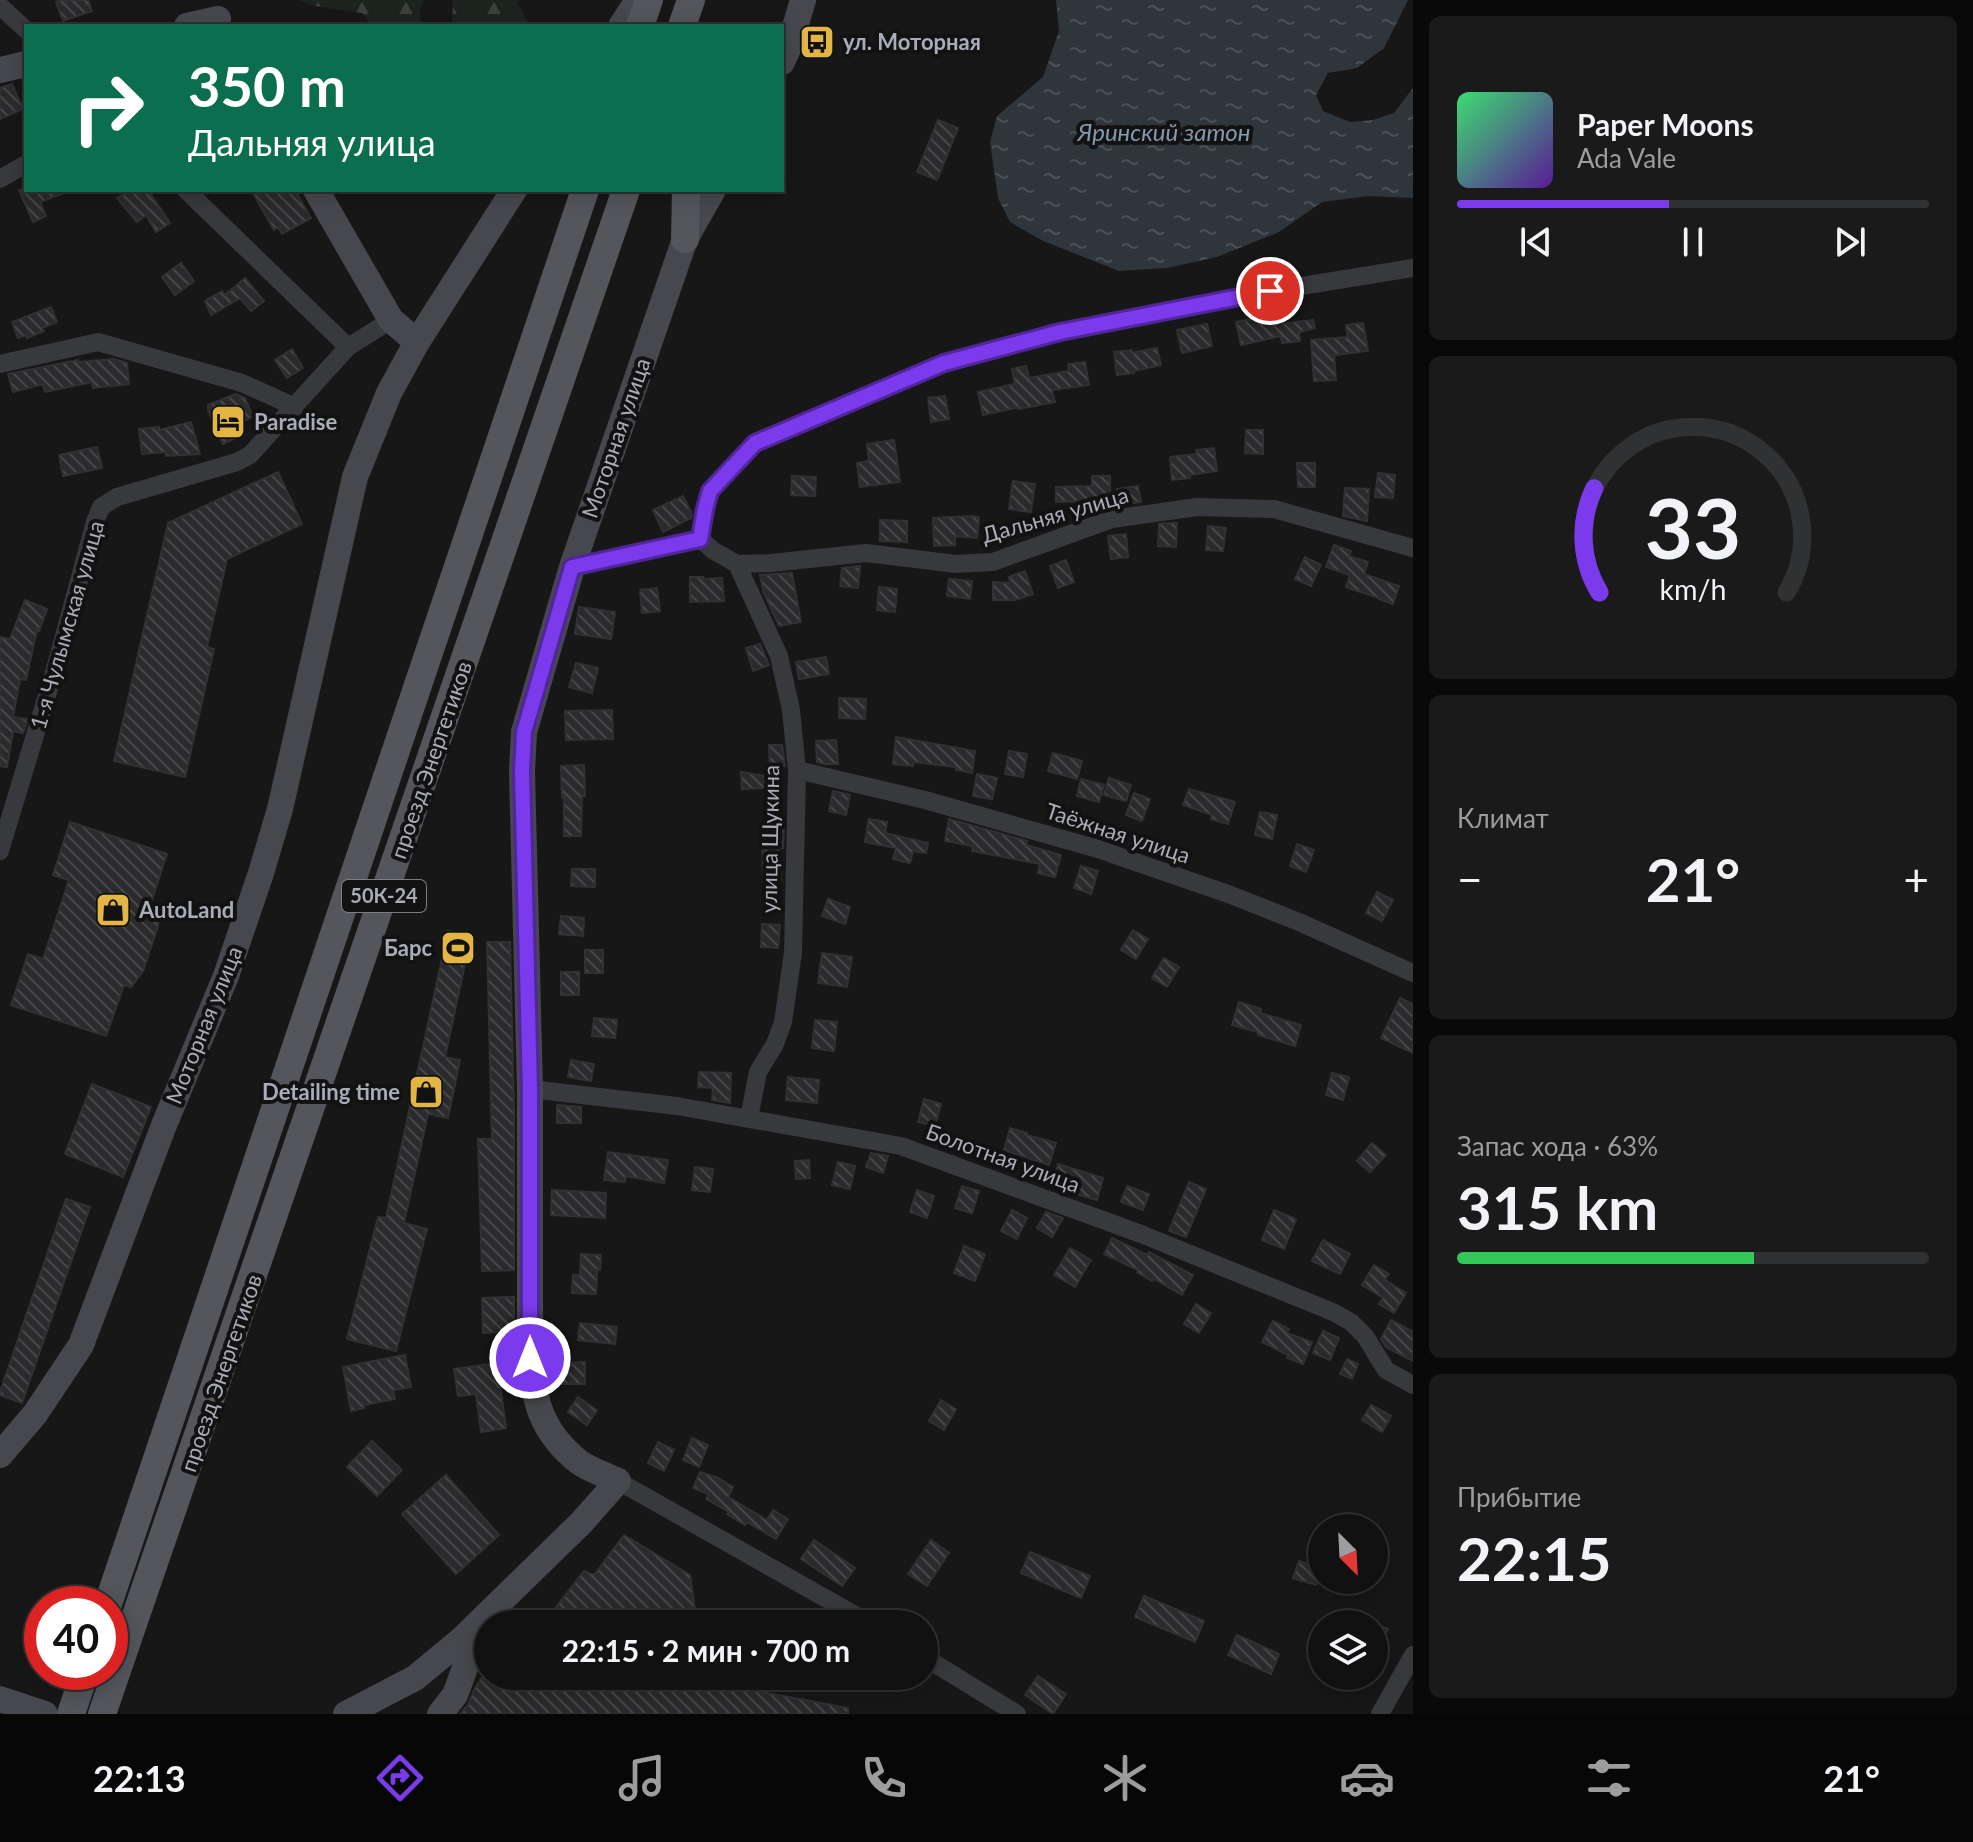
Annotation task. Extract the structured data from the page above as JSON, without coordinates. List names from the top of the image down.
{
  "streets": {
    "main road": ["проезд Энергетиков", "50К-24"],
    "street": [
      "Моторная улица",
      "Дальняя улица",
      "1-я Чулымская улица",
      "Таёжная улица",
      "улица Щукина",
      "Болотная улица"
    ]
  },
  "crossings": [
    ["Моторная улица", "Болотная улица"],
    ["Дальняя улица", "улица Щукина"],
    ["Таёжная улица", "улица Щукина"],
    ["улица Щукина", "Болотная улица"]
  ],
  "water": ["Яринский затон"],
  "places": {
    "bus stop": ["ул. Моторная"],
    "hotel": ["Paradise"],
    "shop": ["AutoLand", "Detailing time"],
    "sports": ["Барс"]
  },
  "north": "bottom right",
  "page": {
    "turn": ["350 m", "Дальняя улица"],
    "song": ["Paper Moons", "Ada Vale"],
    "tile": [
      "Климат",
      ["Запас хода · 63%", "315 km"],
      ["Прибытие", "22:15"]
    ],
    "heat": ["−", "21°", "+"],
    "limit": "40",
    "trip": "22:15 · 2 мин · 700 m",
    "tabs": ["22:13", "21°"],
    "gauge": ["33", "km/h"]
  }
}
